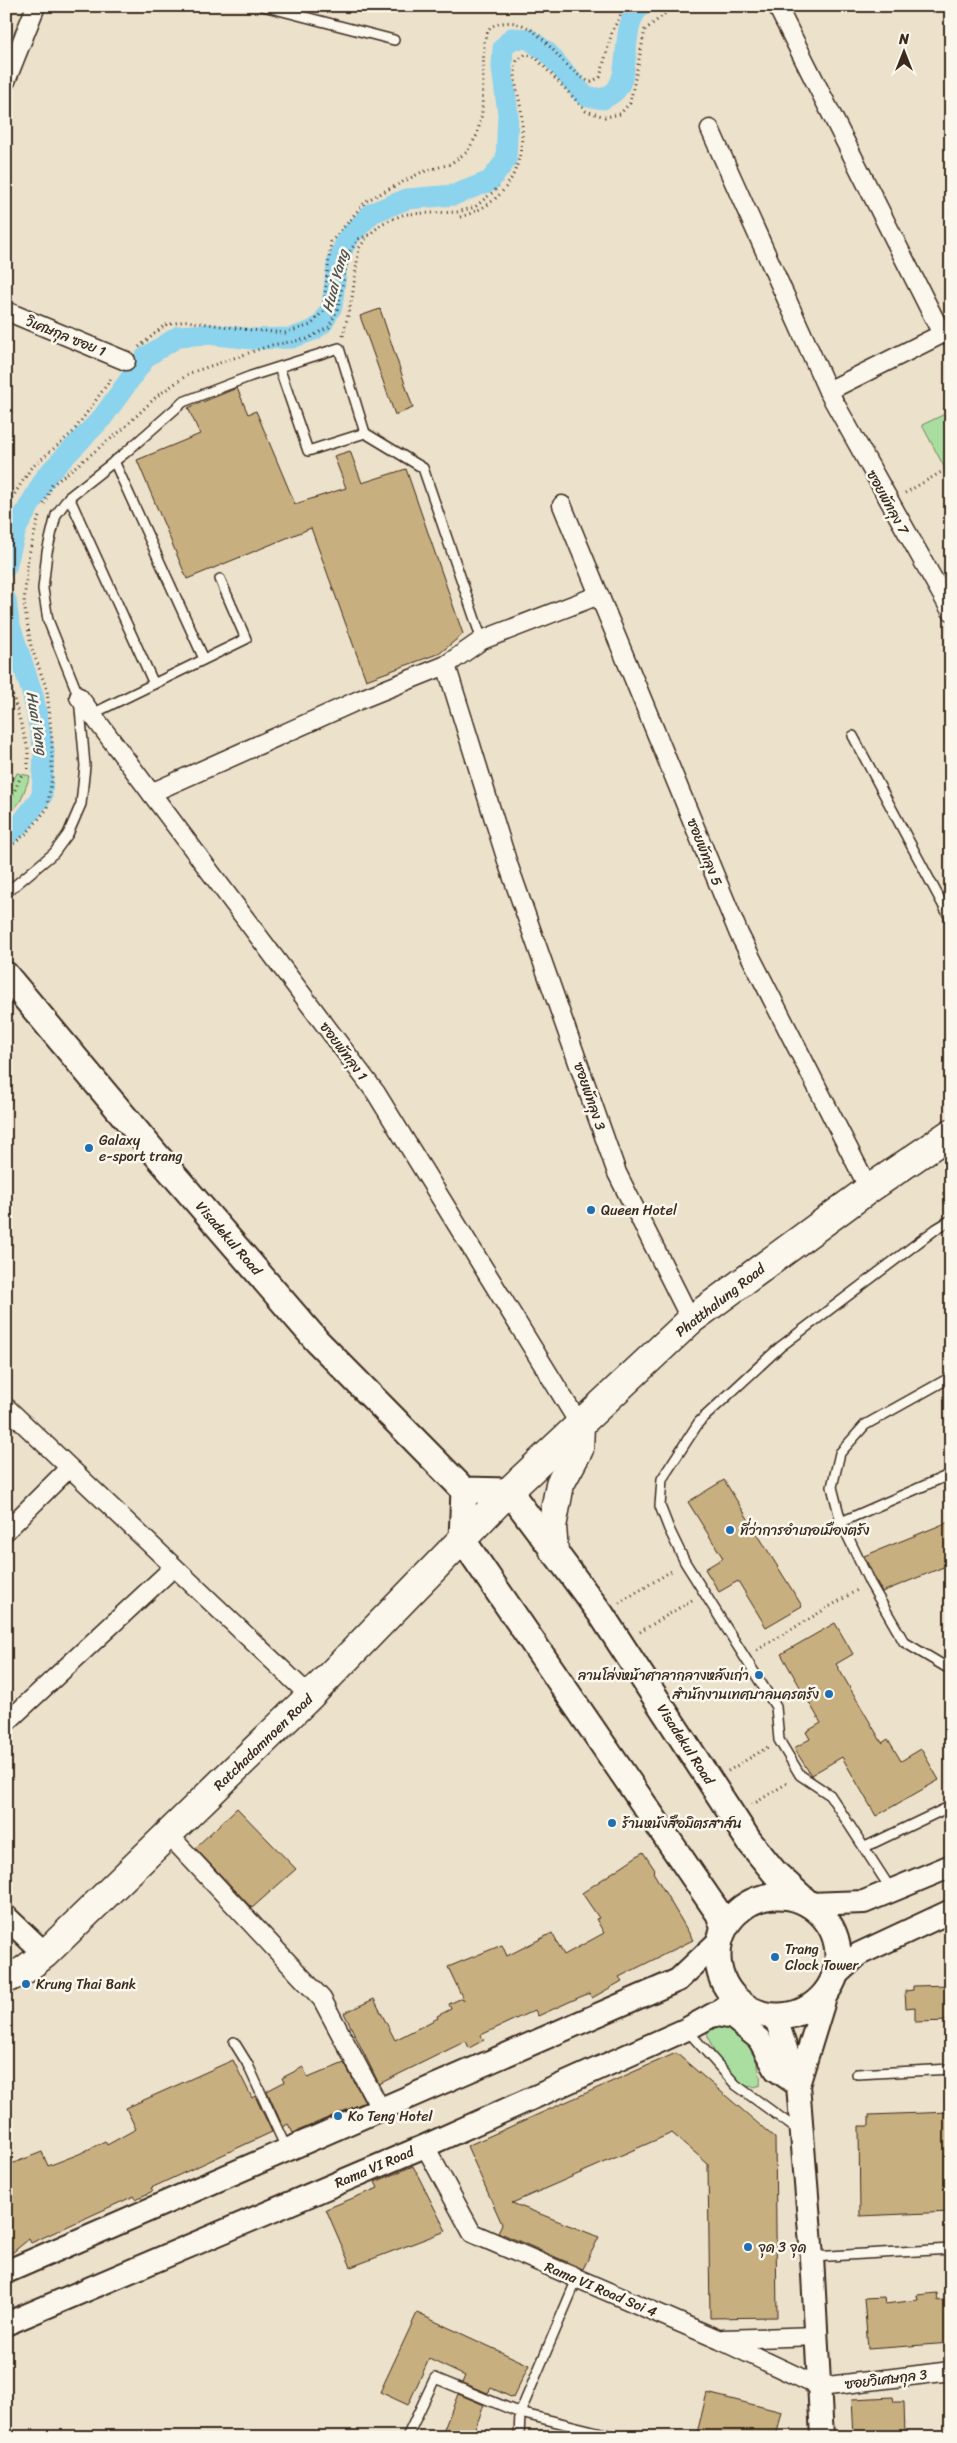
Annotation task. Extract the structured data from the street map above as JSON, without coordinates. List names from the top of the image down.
{
  "streets": {
    "main road": ["Visadekul Road", "Phatthalung Road", "Ratchadamnoen Road"],
    "street": [
      "วิเศษกุล ซอย 1",
      "ซอยพัทลุง 7",
      "ซอยพัทลุง 5",
      "ซอยพัทลุง 1",
      "ซอยพัทลุง 3",
      "Rama VI Road",
      "Rama VI Road Soi 4",
      "ซอยวิเศษกุล 3"
    ]
  },
  "crossings": [
    ["ซอยพัทลุง 5", "Phatthalung Road"],
    ["ซอยพัทลุง 1", "Phatthalung Road"],
    ["ซอยพัทลุง 3", "Phatthalung Road"],
    ["Visadekul Road", "Phatthalung Road"],
    ["Visadekul Road", "Ratchadamnoen Road"],
    ["Visadekul Road", "Rama VI Road"],
    ["Phatthalung Road", "Ratchadamnoen Road"],
    ["Rama VI Road", "Rama VI Road Soi 4"],
    ["Rama VI Road Soi 4", "ซอยวิเศษกุล 3"]
  ],
  "water": ["Huai Yang"],
  "places": [
    "Galaxy e-sport trang",
    "Queen Hotel",
    "ที่ว่าการอำเภอเมืองตรัง",
    "ลานโล่งหน้าศาลากลางหลังเก่า",
    "สำนักงานเทศบาลนครตรัง",
    "ร้านหนังสือมิตรสาส์น",
    "Trang Clock Tower",
    "Krung Thai Bank",
    "Ko Teng Hotel",
    "จุด 3 จุด"
  ],
  "north": "top"
}
